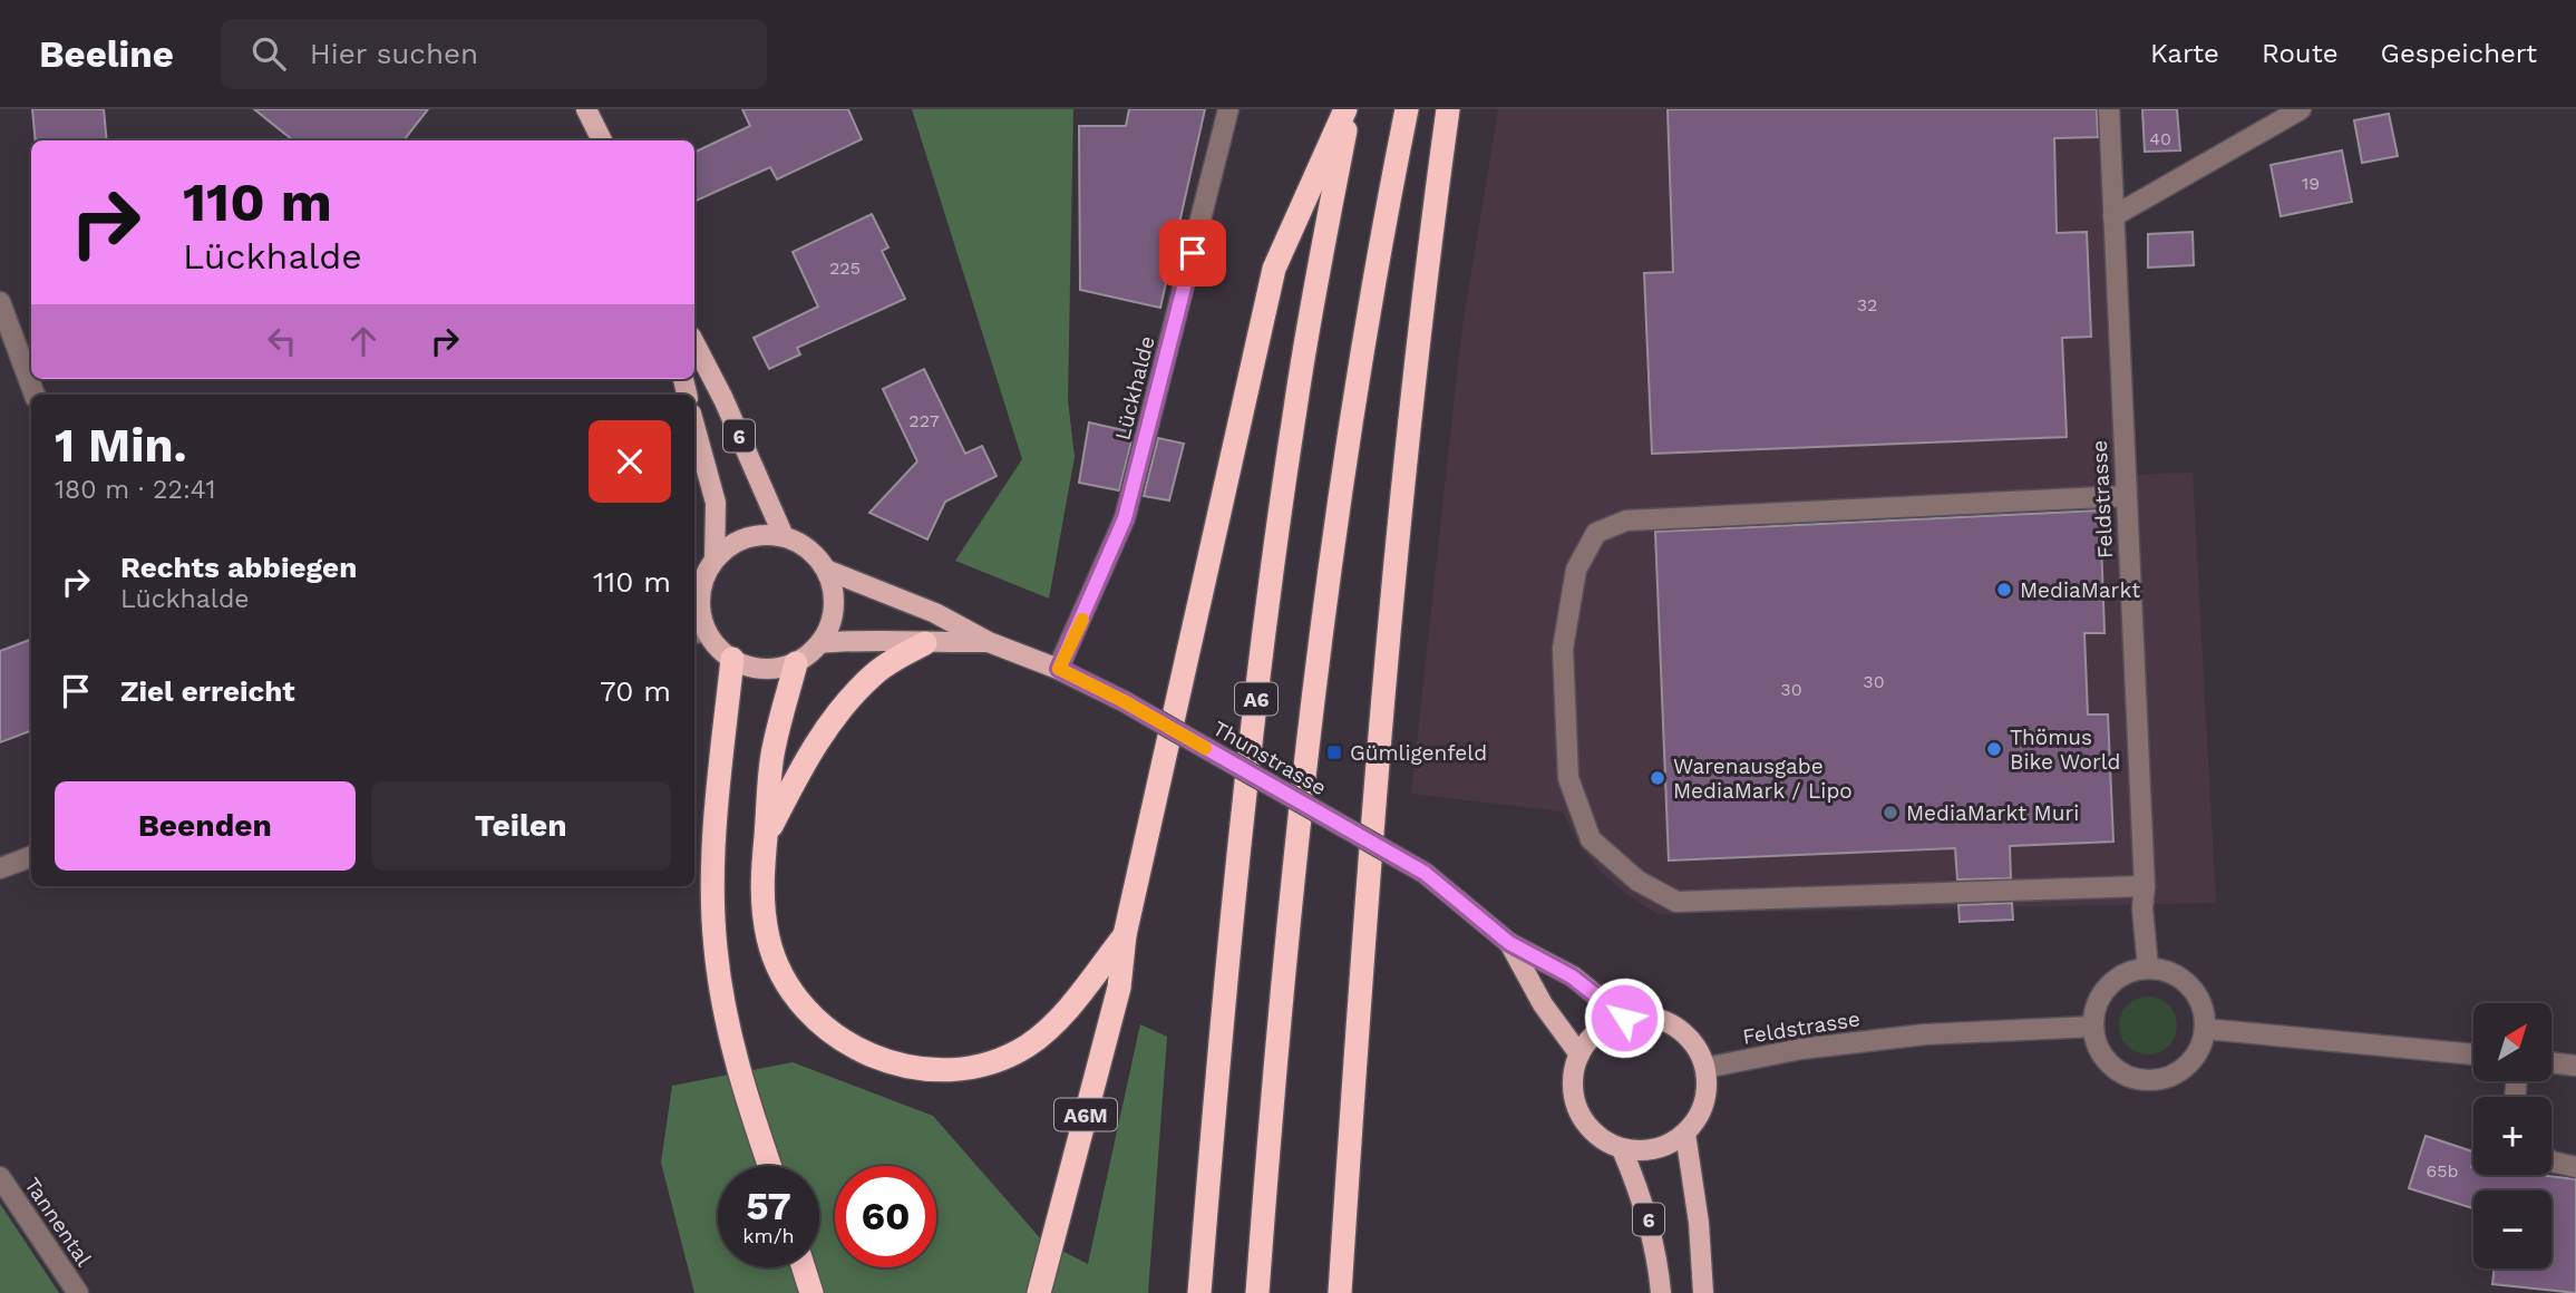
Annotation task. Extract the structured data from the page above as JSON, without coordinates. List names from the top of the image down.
{
  "streets": {
    "highway": ["A6", "A6M"],
    "main road": ["6", "Thunstrasse"],
    "street": ["Lückhalde", "Feldstrasse", "Tannental"]
  },
  "crossings": [
    ["Lückhalde", "Thunstrasse"],
    ["6", "Feldstrasse"],
    ["6", "Thunstrasse"],
    ["Feldstrasse", "Thunstrasse"]
  ],
  "places": {
    "other": [
      "MediaMarkt",
      "Thömus Bike World",
      "Warenausgabe MediaMark / Lipo",
      "MediaMarkt Muri"
    ],
    "transit": ["Gümligenfeld"]
  },
  "house_numbers": [
    "40",
    "19",
    "225",
    "32",
    "227",
    "30",
    "30",
    "65b"
  ],
  "north": "top right",
  "page": {
    "header": "Beeline",
    "search": "Hier suchen",
    "nav": ["Karte", "Route", "Gespeichert"],
    "turn": ["110 m", "Lückhalde"],
    "heading": ["1 Min.", "180 m · 22:41"],
    "list": [
      {
        "name": "Rechts abbiegen",
        "note": "Lückhalde",
        "value": "110 m"
      },
      {
        "name": "Ziel erreicht",
        "value": "70 m"
      }
    ],
    "buttons": ["Beenden", "Teilen"],
    "map_buttons": ["+", "−"],
    "speed": "57 km/h",
    "limit": "60"
  }
}
